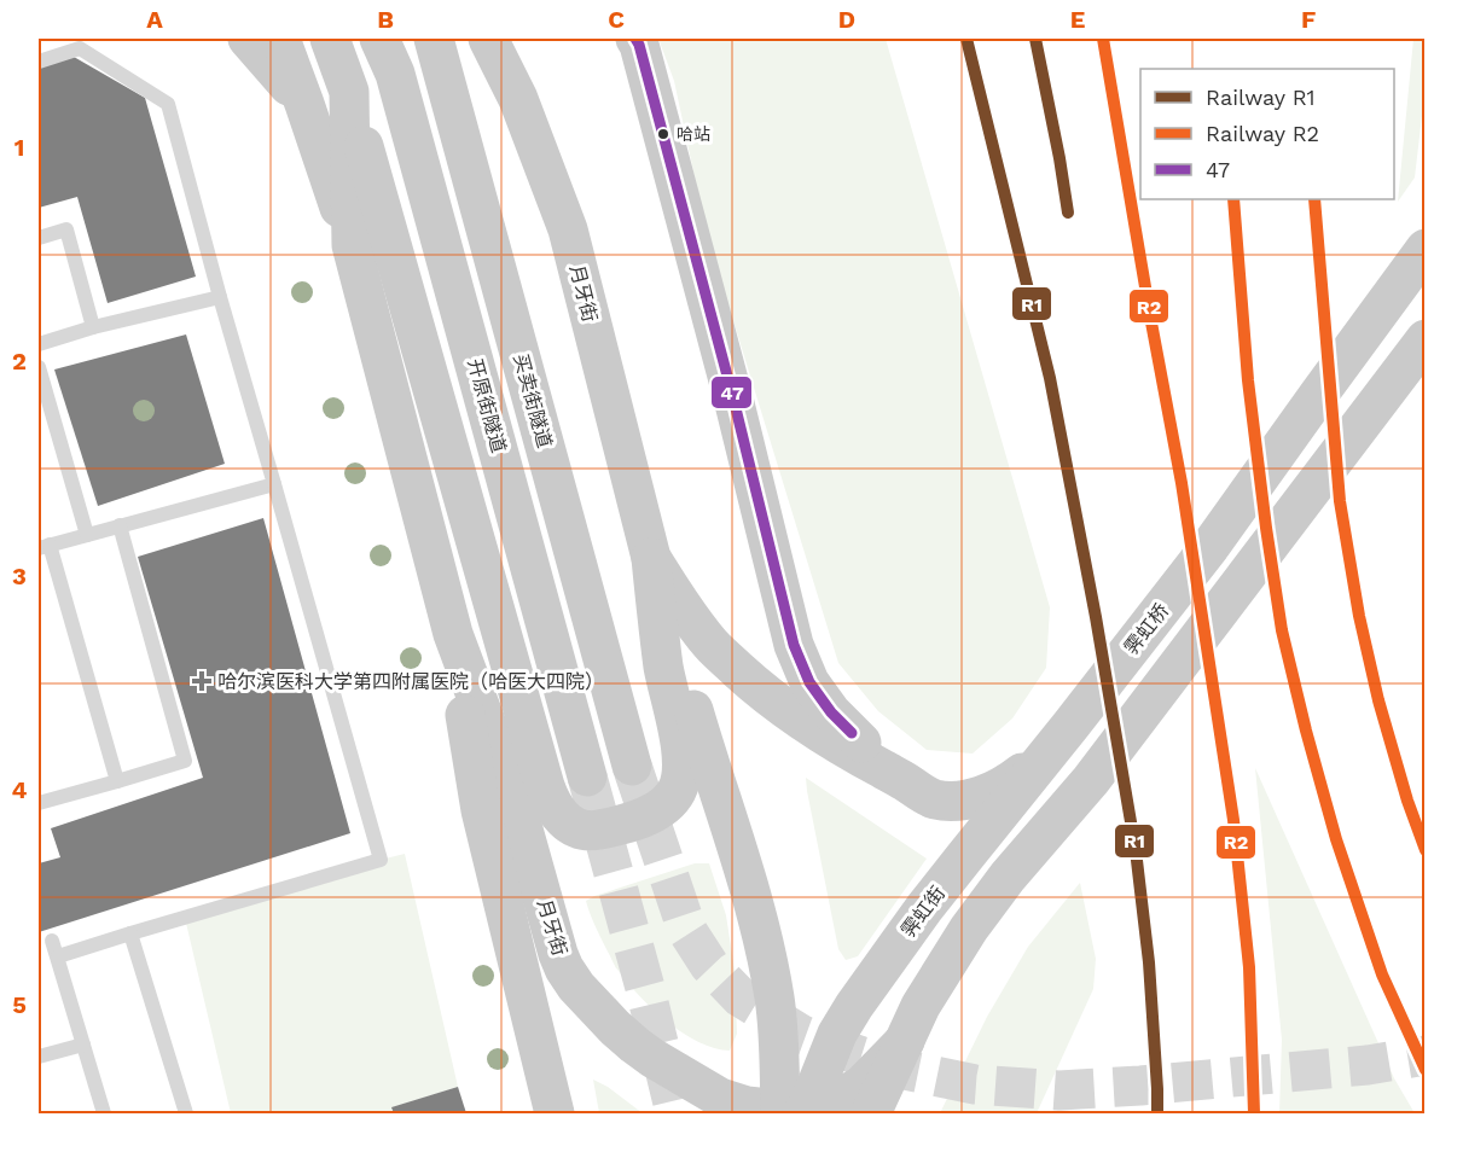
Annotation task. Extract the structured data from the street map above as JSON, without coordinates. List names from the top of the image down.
{
  "streets": {
    "main road": [
      "月牙街",
      "买卖街隧道",
      "开原街隧道",
      "霁虹桥",
      "霁虹街"
    ]
  },
  "crossings": [
    ["月牙街", "霁虹桥"],
    ["月牙街", "霁虹街"],
    ["霁虹桥", "霁虹街"]
  ],
  "places": {
    "other": ["哈站"],
    "health": ["哈尔滨医科大学第四附属医院（哈医大四院）"]
  },
  "lines": ["rail line R1", "rail line R2", "transit line 47"],
  "legend": ["Railway R1", "Railway R2", "47"],
  "grid": {
    "columns": [
      "A",
      "B",
      "C",
      "D",
      "E",
      "F"
    ],
    "rows": [
      "1",
      "2",
      "3",
      "4",
      "5"
    ]
  }
}
